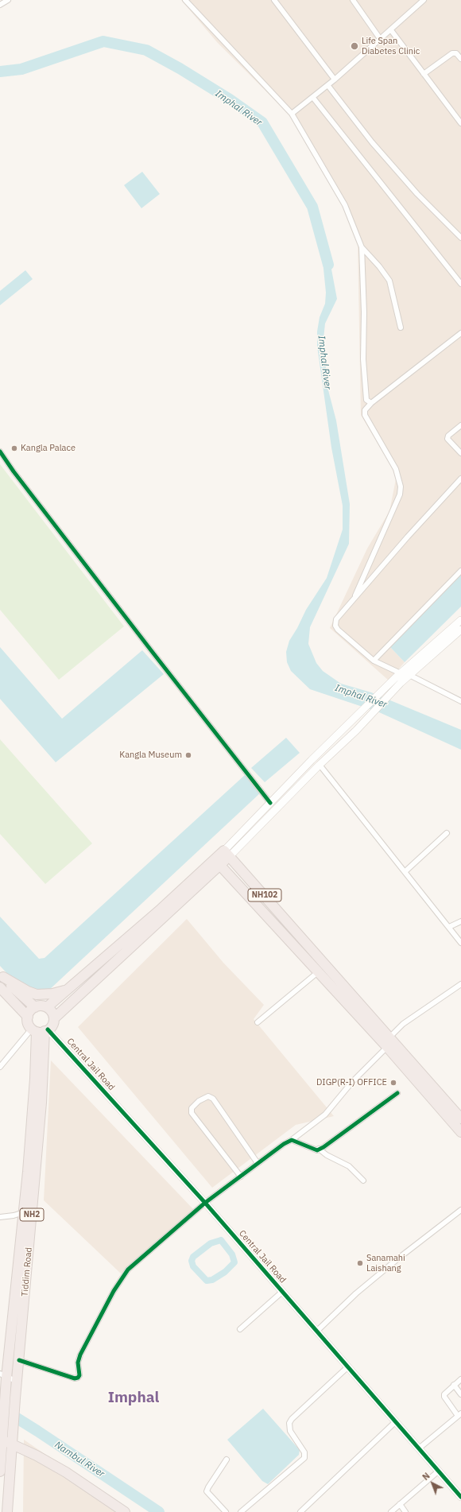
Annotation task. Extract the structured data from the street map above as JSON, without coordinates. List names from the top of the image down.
{
  "streets": {
    "highway": ["NH102", "NH2", "Tiddim Road"],
    "street": ["Central Jail Road"]
  },
  "crossings": [
    ["Central Jail Road", "NH2"],
    ["NH2", "Tiddim Road"]
  ],
  "districts": ["Imphal"],
  "water": ["Imphal River", "Nambul River"],
  "places": [
    "Life Span Diabetes Clinic",
    "Kangla Palace",
    "Kangla Museum",
    "DIGP(R-I) OFFICE",
    "Sanamahi Laishang"
  ],
  "north": "top left"
}
